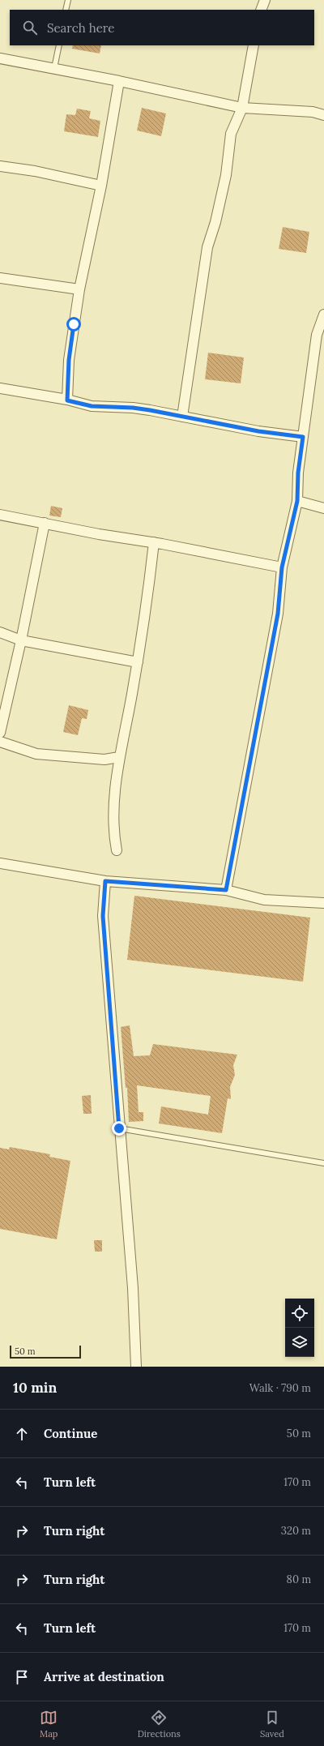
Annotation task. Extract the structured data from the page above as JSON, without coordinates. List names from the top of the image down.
{
  "scale_bar": "50 m",
  "page": {
    "search": "Search here",
    "scale": "50 m",
    "heading": ["10 min", "Walk · 790 m"],
    "list": [
      ["Continue", "50 m"],
      ["Turn left", "170 m"],
      ["Turn right", "320 m"],
      ["Turn right", "80 m"],
      ["Turn left", "170 m"],
      "Arrive at destination"
    ],
    "nav": ["Map", "Directions", "Saved"]
  }
}
